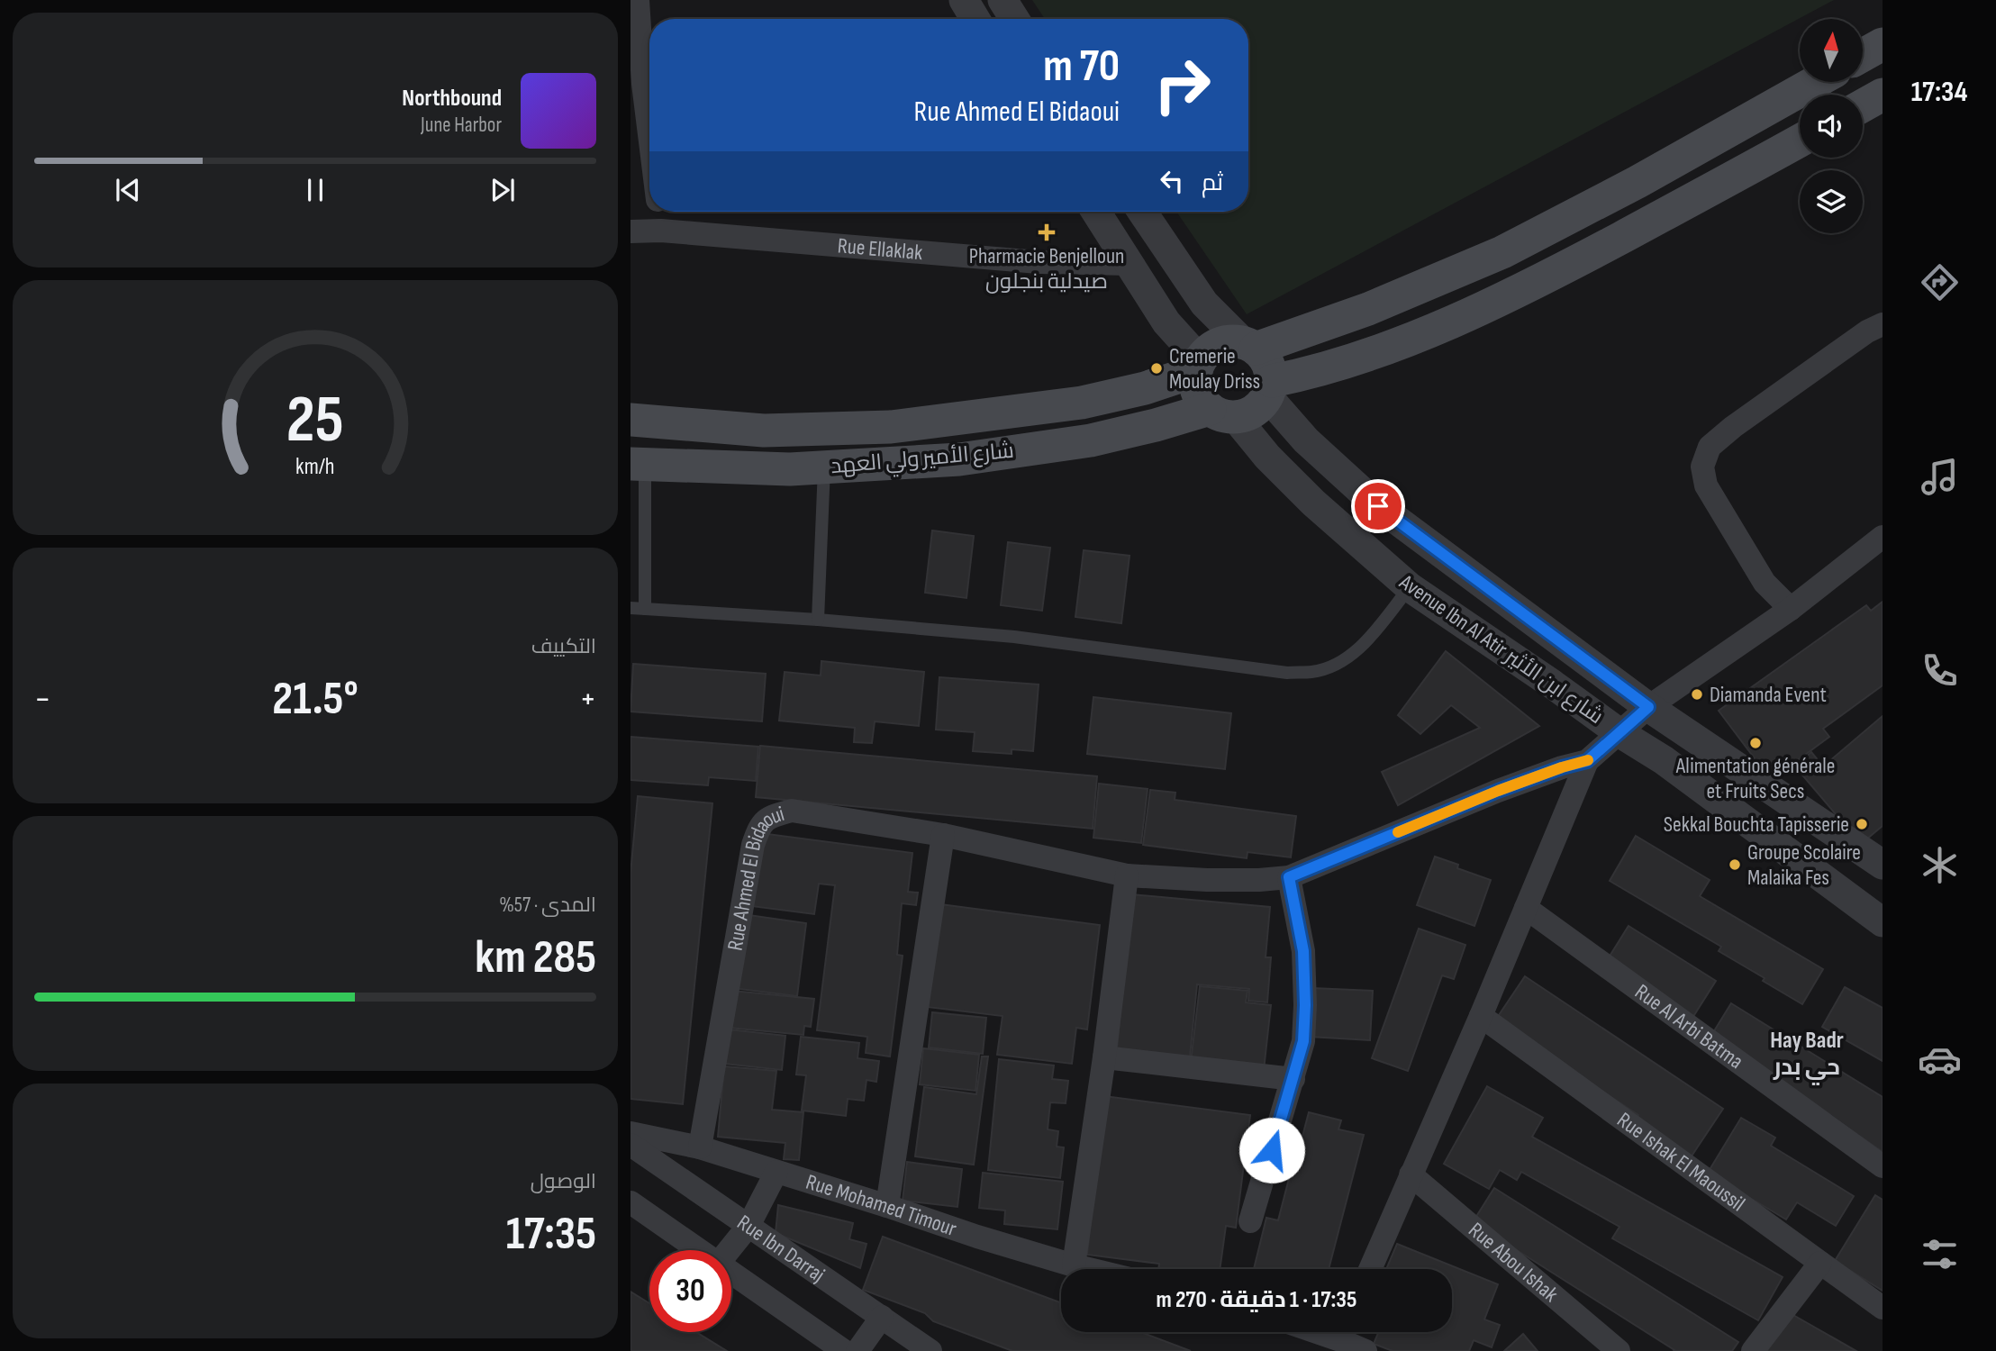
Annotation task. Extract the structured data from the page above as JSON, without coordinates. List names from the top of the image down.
{
  "streets": {
    "main road": ["شارع الأمير ولي العهد"],
    "street": [
      "Rue Ellaklak",
      "Avenue Ibn Al Atir شارع ابن الأثير",
      "Rue Ahmed El Bidaoui",
      "Rue Al Arbi Batma",
      "Rue Ishak El Maoussil",
      "Rue Mohamed Timour",
      "Rue Ibn Darraj",
      "Rue Abou Ishak"
    ]
  },
  "crossings": [
    ["شارع الأمير ولي العهد", "Avenue Ibn Al Atir شارع ابن الأثير"],
    ["Avenue Ibn Al Atir شارع ابن الأثير", "Rue Ahmed El Bidaoui"],
    ["Rue Ahmed El Bidaoui", "Rue Mohamed Timour"]
  ],
  "districts": ["Hay Badr حي بدر"],
  "places": {
    "health": ["Pharmacie Benjelloun صيدلية بنجلون"],
    "other": [
      "Cremerie Moulay Driss",
      "Diamanda Event",
      "Alimentation générale et Fruits Secs",
      "Sekkal Bouchta Tapisserie",
      "Groupe Scolaire Malaika Fes"
    ]
  },
  "north": "top",
  "page": {
    "tabs": "17:34",
    "turn": ["70 m", "Rue Ahmed El Bidaoui"],
    "song": ["Northbound", "June Harbor"],
    "then": "ثم",
    "tile": [
      "التكييف",
      ["المدى · 57%", "285 km"],
      ["الوصول", "17:35"]
    ],
    "heat": ["−", "21.5°", "+"],
    "limit": "30",
    "trip": "17:35 · 1 دقيقة · 270 m",
    "gauge": ["25", "km/h"]
  }
}
